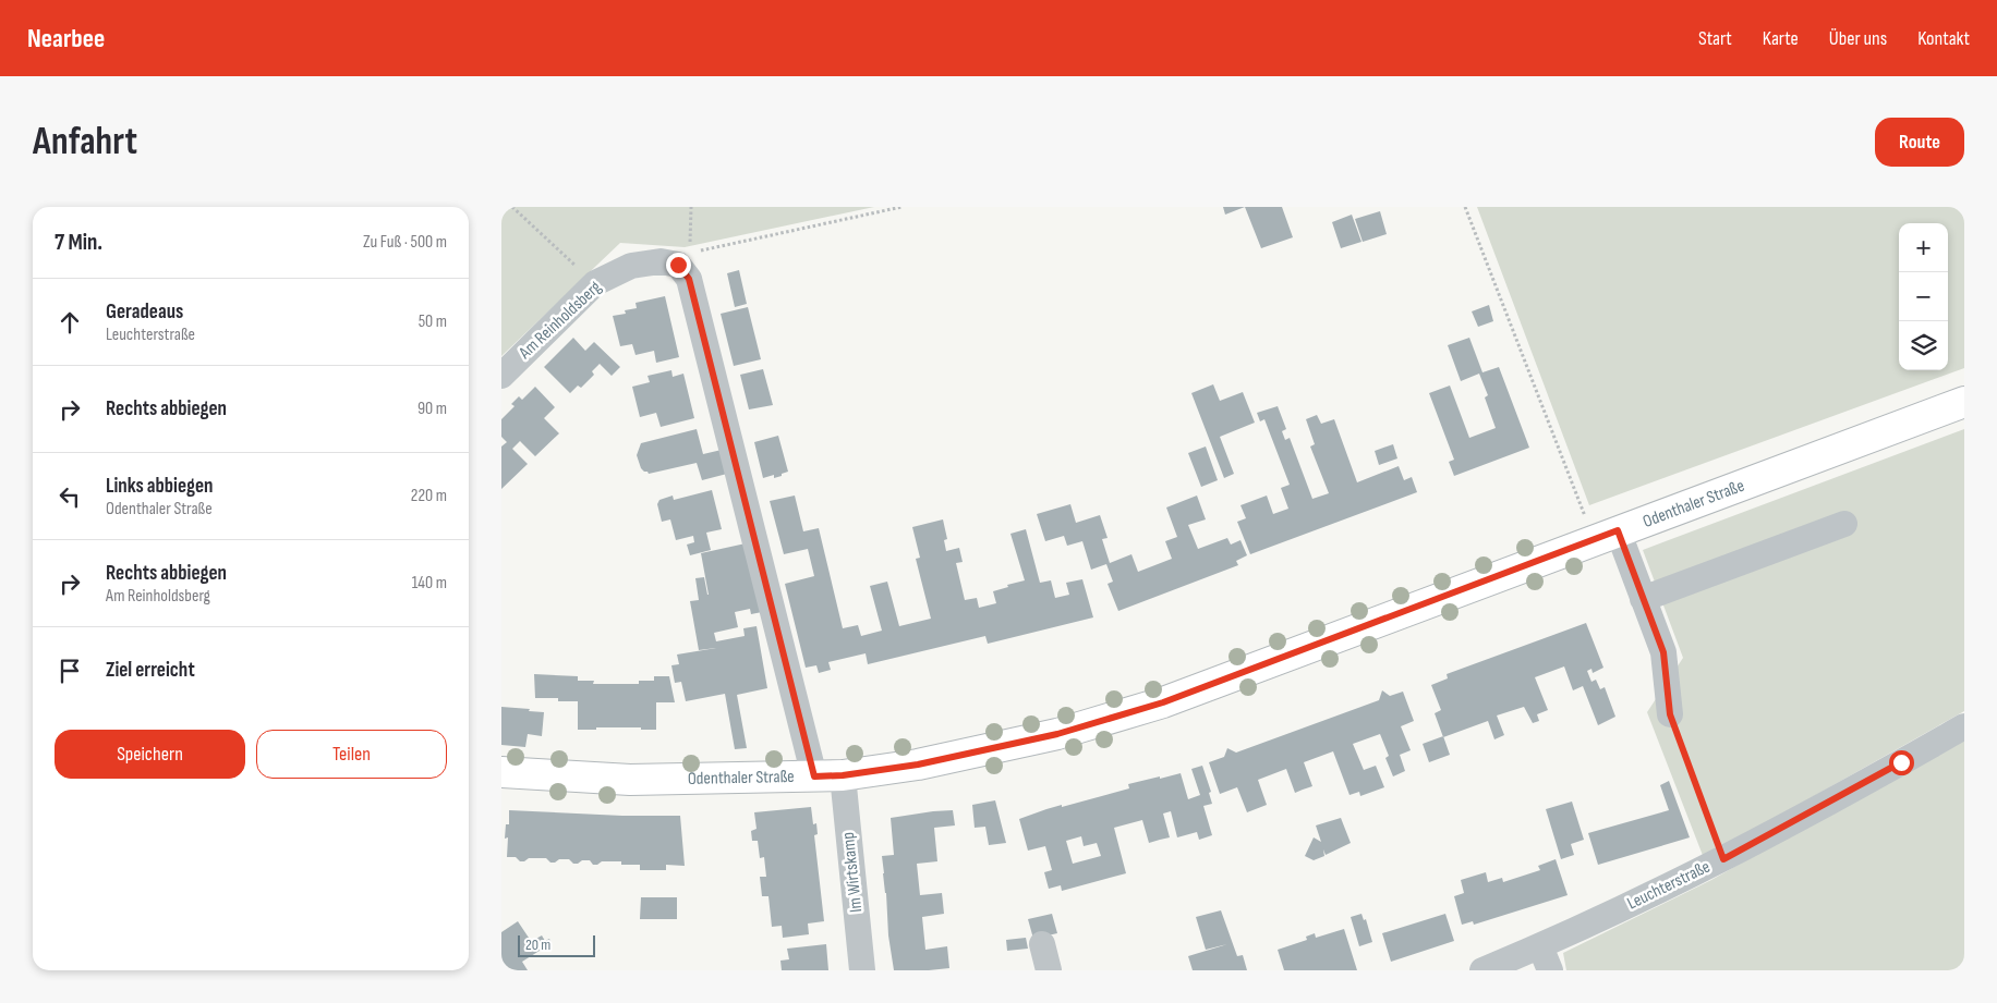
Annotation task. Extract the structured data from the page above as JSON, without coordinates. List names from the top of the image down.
{
  "streets": {
    "main road": ["Odenthaler Straße"],
    "street": ["Am Reinholdsberg", "Im Wirtskamp", "Leuchterstraße"]
  },
  "crossings": [
    ["Odenthaler Straße", "Im Wirtskamp"]
  ],
  "scale_bar": "20 m",
  "page": {
    "header": "Nearbee",
    "nav": [
      "Start",
      "Karte",
      "Über uns",
      "Kontakt"
    ],
    "buttons": [
      "Route",
      ["Speichern", "Teilen"]
    ],
    "title": "Anfahrt",
    "heading": ["7 Min.", "Zu Fuß · 500 m"],
    "map_buttons": ["+", "−"],
    "list": [
      ["Geradeaus", "Leuchterstraße", "50 m"],
      ["Rechts abbiegen", "90 m"],
      ["Links abbiegen", "Odenthaler Straße", "220 m"],
      ["Rechts abbiegen", "Am Reinholdsberg", "140 m"],
      "Ziel erreicht"
    ],
    "scale": "20 m"
  }
}
